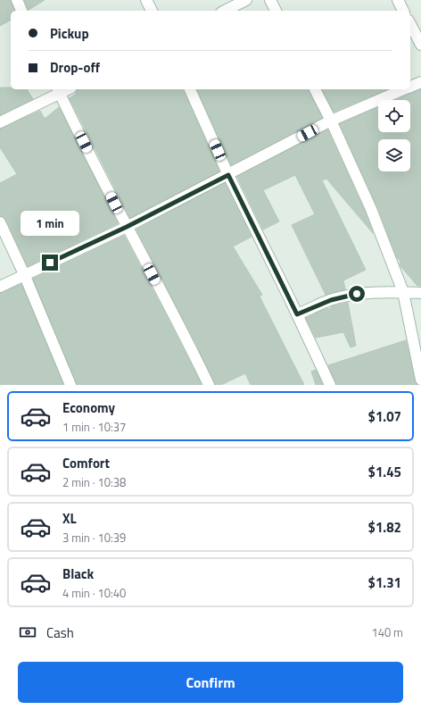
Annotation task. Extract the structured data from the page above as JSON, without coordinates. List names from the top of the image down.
{
  "page": {
    "banner": ["Pickup", "Drop-off"],
    "bubble": "1 min",
    "list": [
      {
        "name": "Economy",
        "note": "1 min · 10:37",
        "value": "$1.07"
      },
      {
        "name": "Comfort",
        "note": "2 min · 10:38",
        "value": "$1.45"
      },
      {
        "name": "XL",
        "note": "3 min · 10:39",
        "value": "$1.82"
      },
      {
        "name": "Black",
        "note": "4 min · 10:40",
        "value": "$1.31"
      }
    ],
    "pay": ["Cash", "140 m"],
    "buttons": "Confirm"
  }
}
